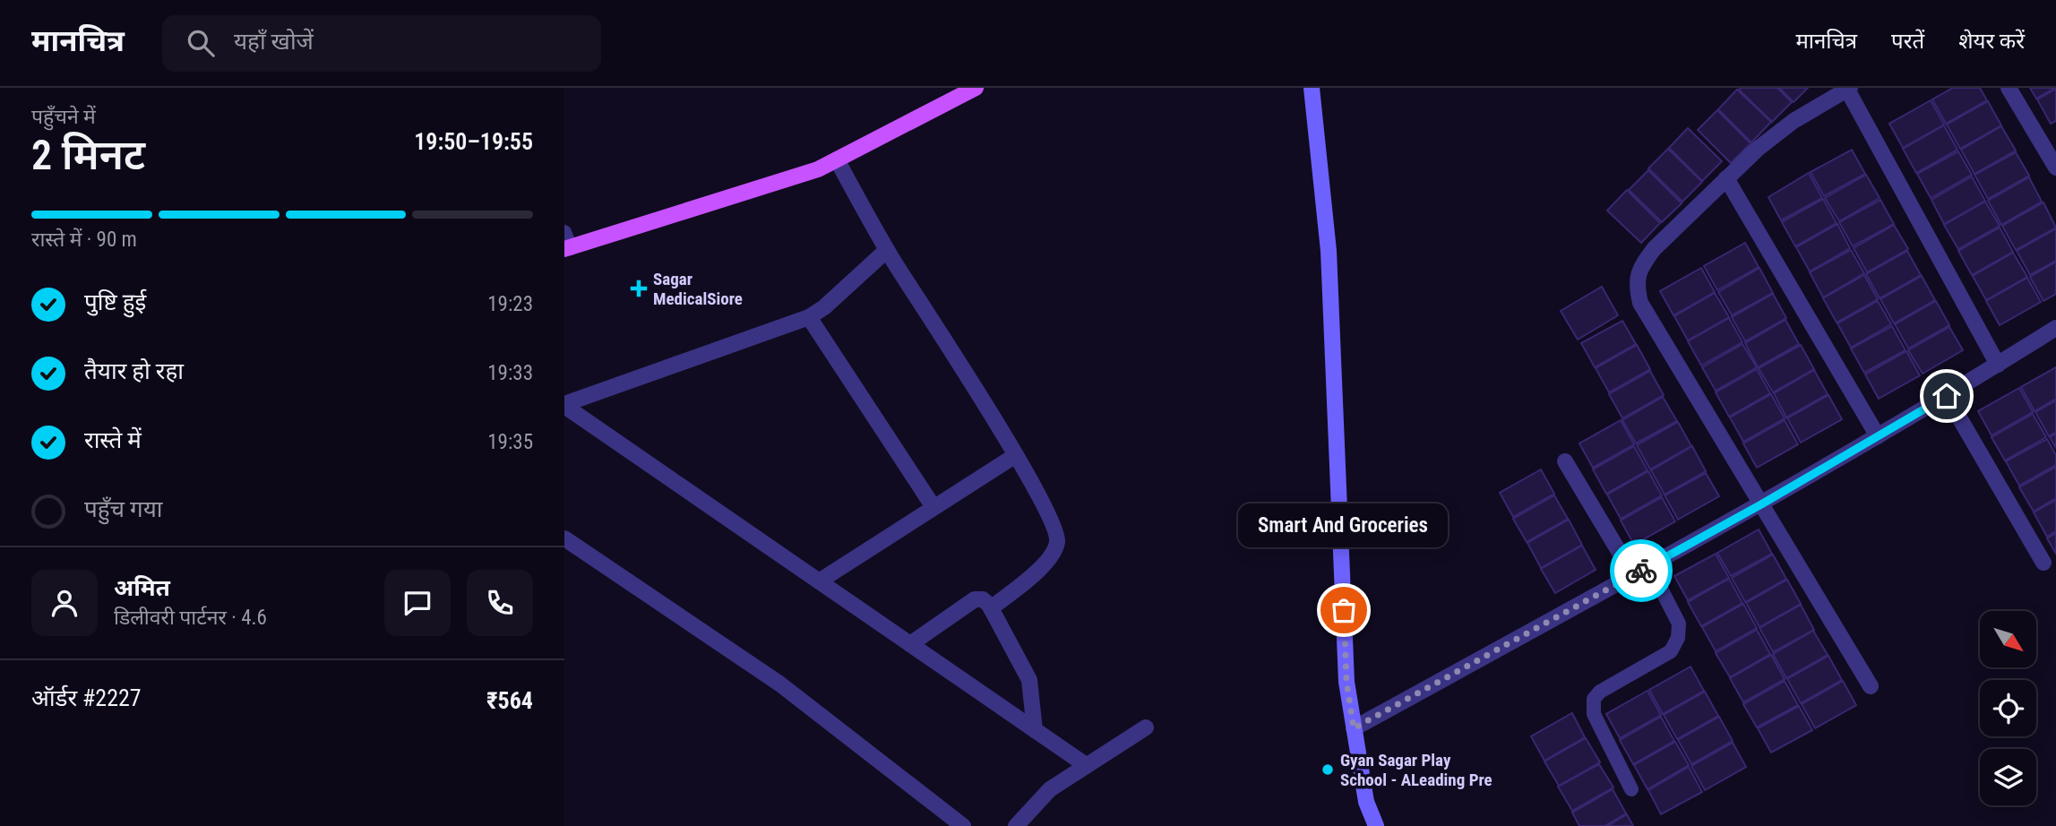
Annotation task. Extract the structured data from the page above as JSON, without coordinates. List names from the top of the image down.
{
  "places": {
    "health": ["Sagar MedicalSiore"],
    "other": ["Smart And Groceries", "Gyan Sagar Play School - ALeading Pre"]
  },
  "north": "bottom right",
  "page": {
    "header": "मानचित्र",
    "search": "यहाँ खोजें",
    "nav": ["मानचित्र", "परतें", "शेयर करें"],
    "heading": ["2 मिनट", "पहुँचने में", "19:50–19:55"],
    "panel": [
      "अमित",
      "डिलीवरी पार्टनर · 4.6",
      "ऑर्डर #2227",
      "₹564"
    ],
    "bar": "रास्ते में · 90 m",
    "list": [
      ["पुष्टि हुई", "19:23"],
      ["तैयार हो रहा", "19:33"],
      ["रास्ते में", "19:35"],
      "पहुँच गया"
    ],
    "bubble": "Smart And Groceries"
  }
}
